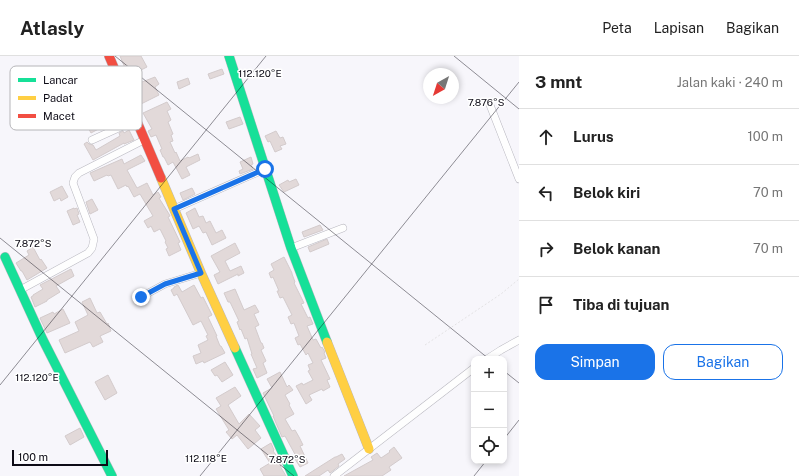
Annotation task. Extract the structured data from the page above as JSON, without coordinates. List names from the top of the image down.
{
  "legend": ["Lancar", "Padat", "Macet"],
  "scale_bar": "100 m",
  "north": "bottom left",
  "page": {
    "header": "Atlasly",
    "nav": ["Peta", "Lapisan", "Bagikan"],
    "heading": ["3 mnt", "Jalan kaki · 240 m"],
    "list": [
      ["Lurus", "100 m"],
      ["Belok kiri", "70 m"],
      ["Belok kanan", "70 m"],
      "Tiba di tujuan"
    ],
    "buttons": ["Simpan", "Bagikan"],
    "map_buttons": ["+", "−"],
    "scale": "100 m"
  },
  "coordinates": [
    "112.120°E",
    "7.876°S",
    "7.872°S",
    "112.118°E"
  ]
}
